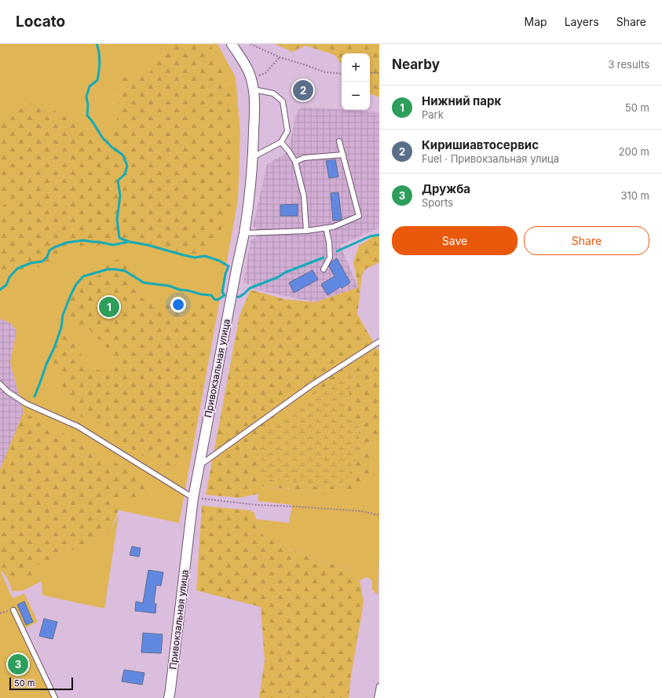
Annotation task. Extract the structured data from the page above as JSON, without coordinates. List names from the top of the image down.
{
  "streets": {
    "street": ["Привокзальная улица"]
  },
  "scale_bar": "50 m",
  "page": {
    "header": "Locato",
    "nav": ["Map", "Layers", "Share"],
    "heading": ["Nearby", "3 results"],
    "map_buttons": ["+", "−"],
    "pins": ["2", "1", "3"],
    "list": [
      {
        "mark": "1",
        "name": "Нижний парк",
        "note": "Park",
        "value": "50 m"
      },
      {
        "mark": "2",
        "name": "Киришиавтосервис",
        "note": "Fuel · Привокзальная улица",
        "value": "200 m"
      },
      {
        "mark": "3",
        "name": "Дружба",
        "note": "Sports",
        "value": "310 m"
      }
    ],
    "buttons": ["Save", "Share"],
    "scale": "50 m"
  }
}
